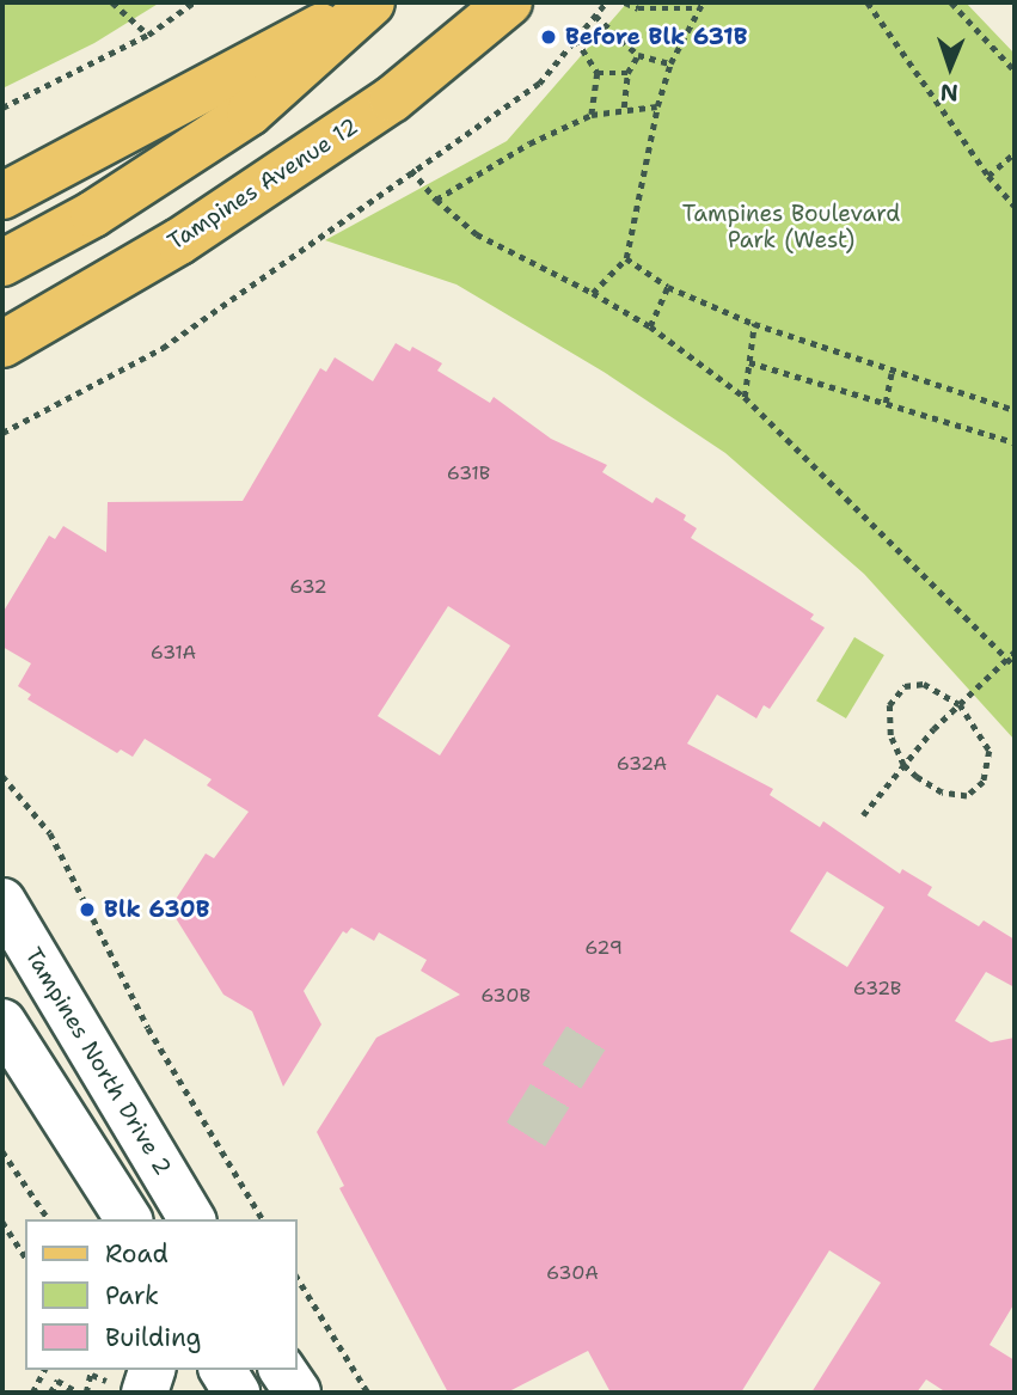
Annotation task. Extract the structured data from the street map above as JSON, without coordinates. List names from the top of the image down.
{
  "streets": {
    "main road": ["Tampines Avenue 12"],
    "street": ["Tampines North Drive 2"]
  },
  "parks": ["Tampines Boulevard Park (West)"],
  "places": ["Before Blk 631B", "Blk 630B"],
  "house_numbers": [
    "631B",
    "632",
    "631A",
    "632A",
    "629",
    "632B",
    "630B",
    "630A"
  ],
  "legend": ["Road", "Park", "Building"],
  "north": "bottom"
}
